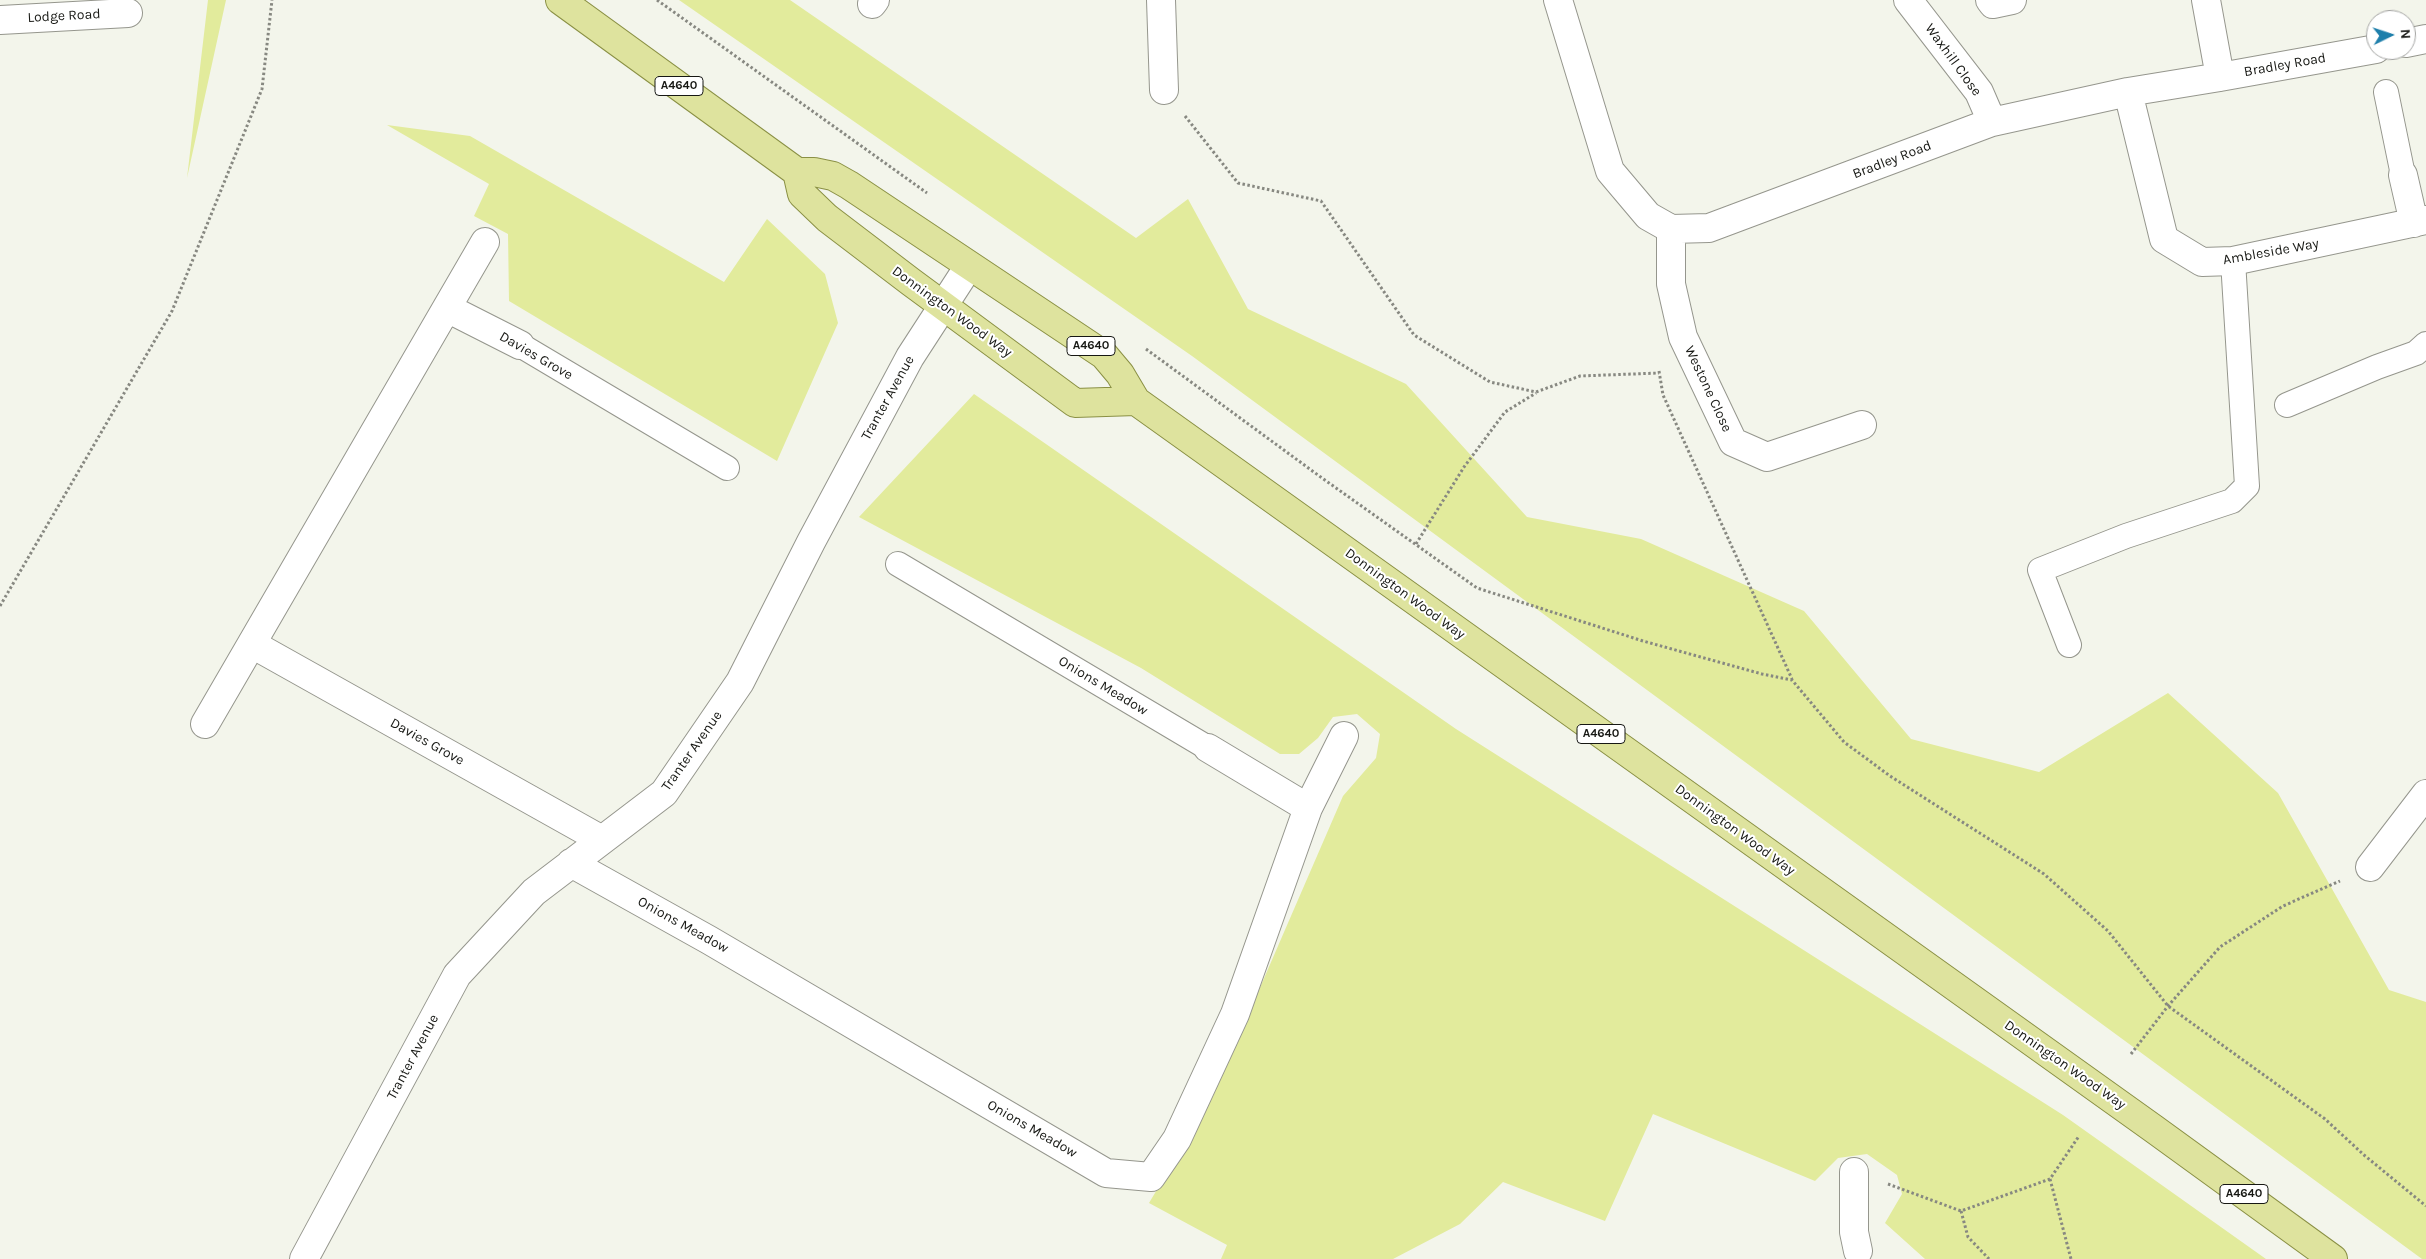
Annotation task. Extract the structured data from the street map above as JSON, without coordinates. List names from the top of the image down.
{
  "streets": {
    "main road": ["A4640", "Donnington Wood Way"],
    "street": [
      "Lodge Road",
      "Waxhill Close",
      "Bradley Road",
      "Ambleside Way",
      "Davies Grove",
      "Westone Close",
      "Tranter Avenue",
      "Onions Meadow"
    ]
  },
  "crossings": [
    ["Waxhill Close", "Bradley Road"],
    ["Bradley Road", "Ambleside Way"],
    ["Bradley Road", "Westone Close"],
    ["A4640", "Donnington Wood Way"],
    ["Donnington Wood Way", "Tranter Avenue"],
    ["Davies Grove", "Tranter Avenue"],
    ["Tranter Avenue", "Onions Meadow"]
  ],
  "north": "right"
}
